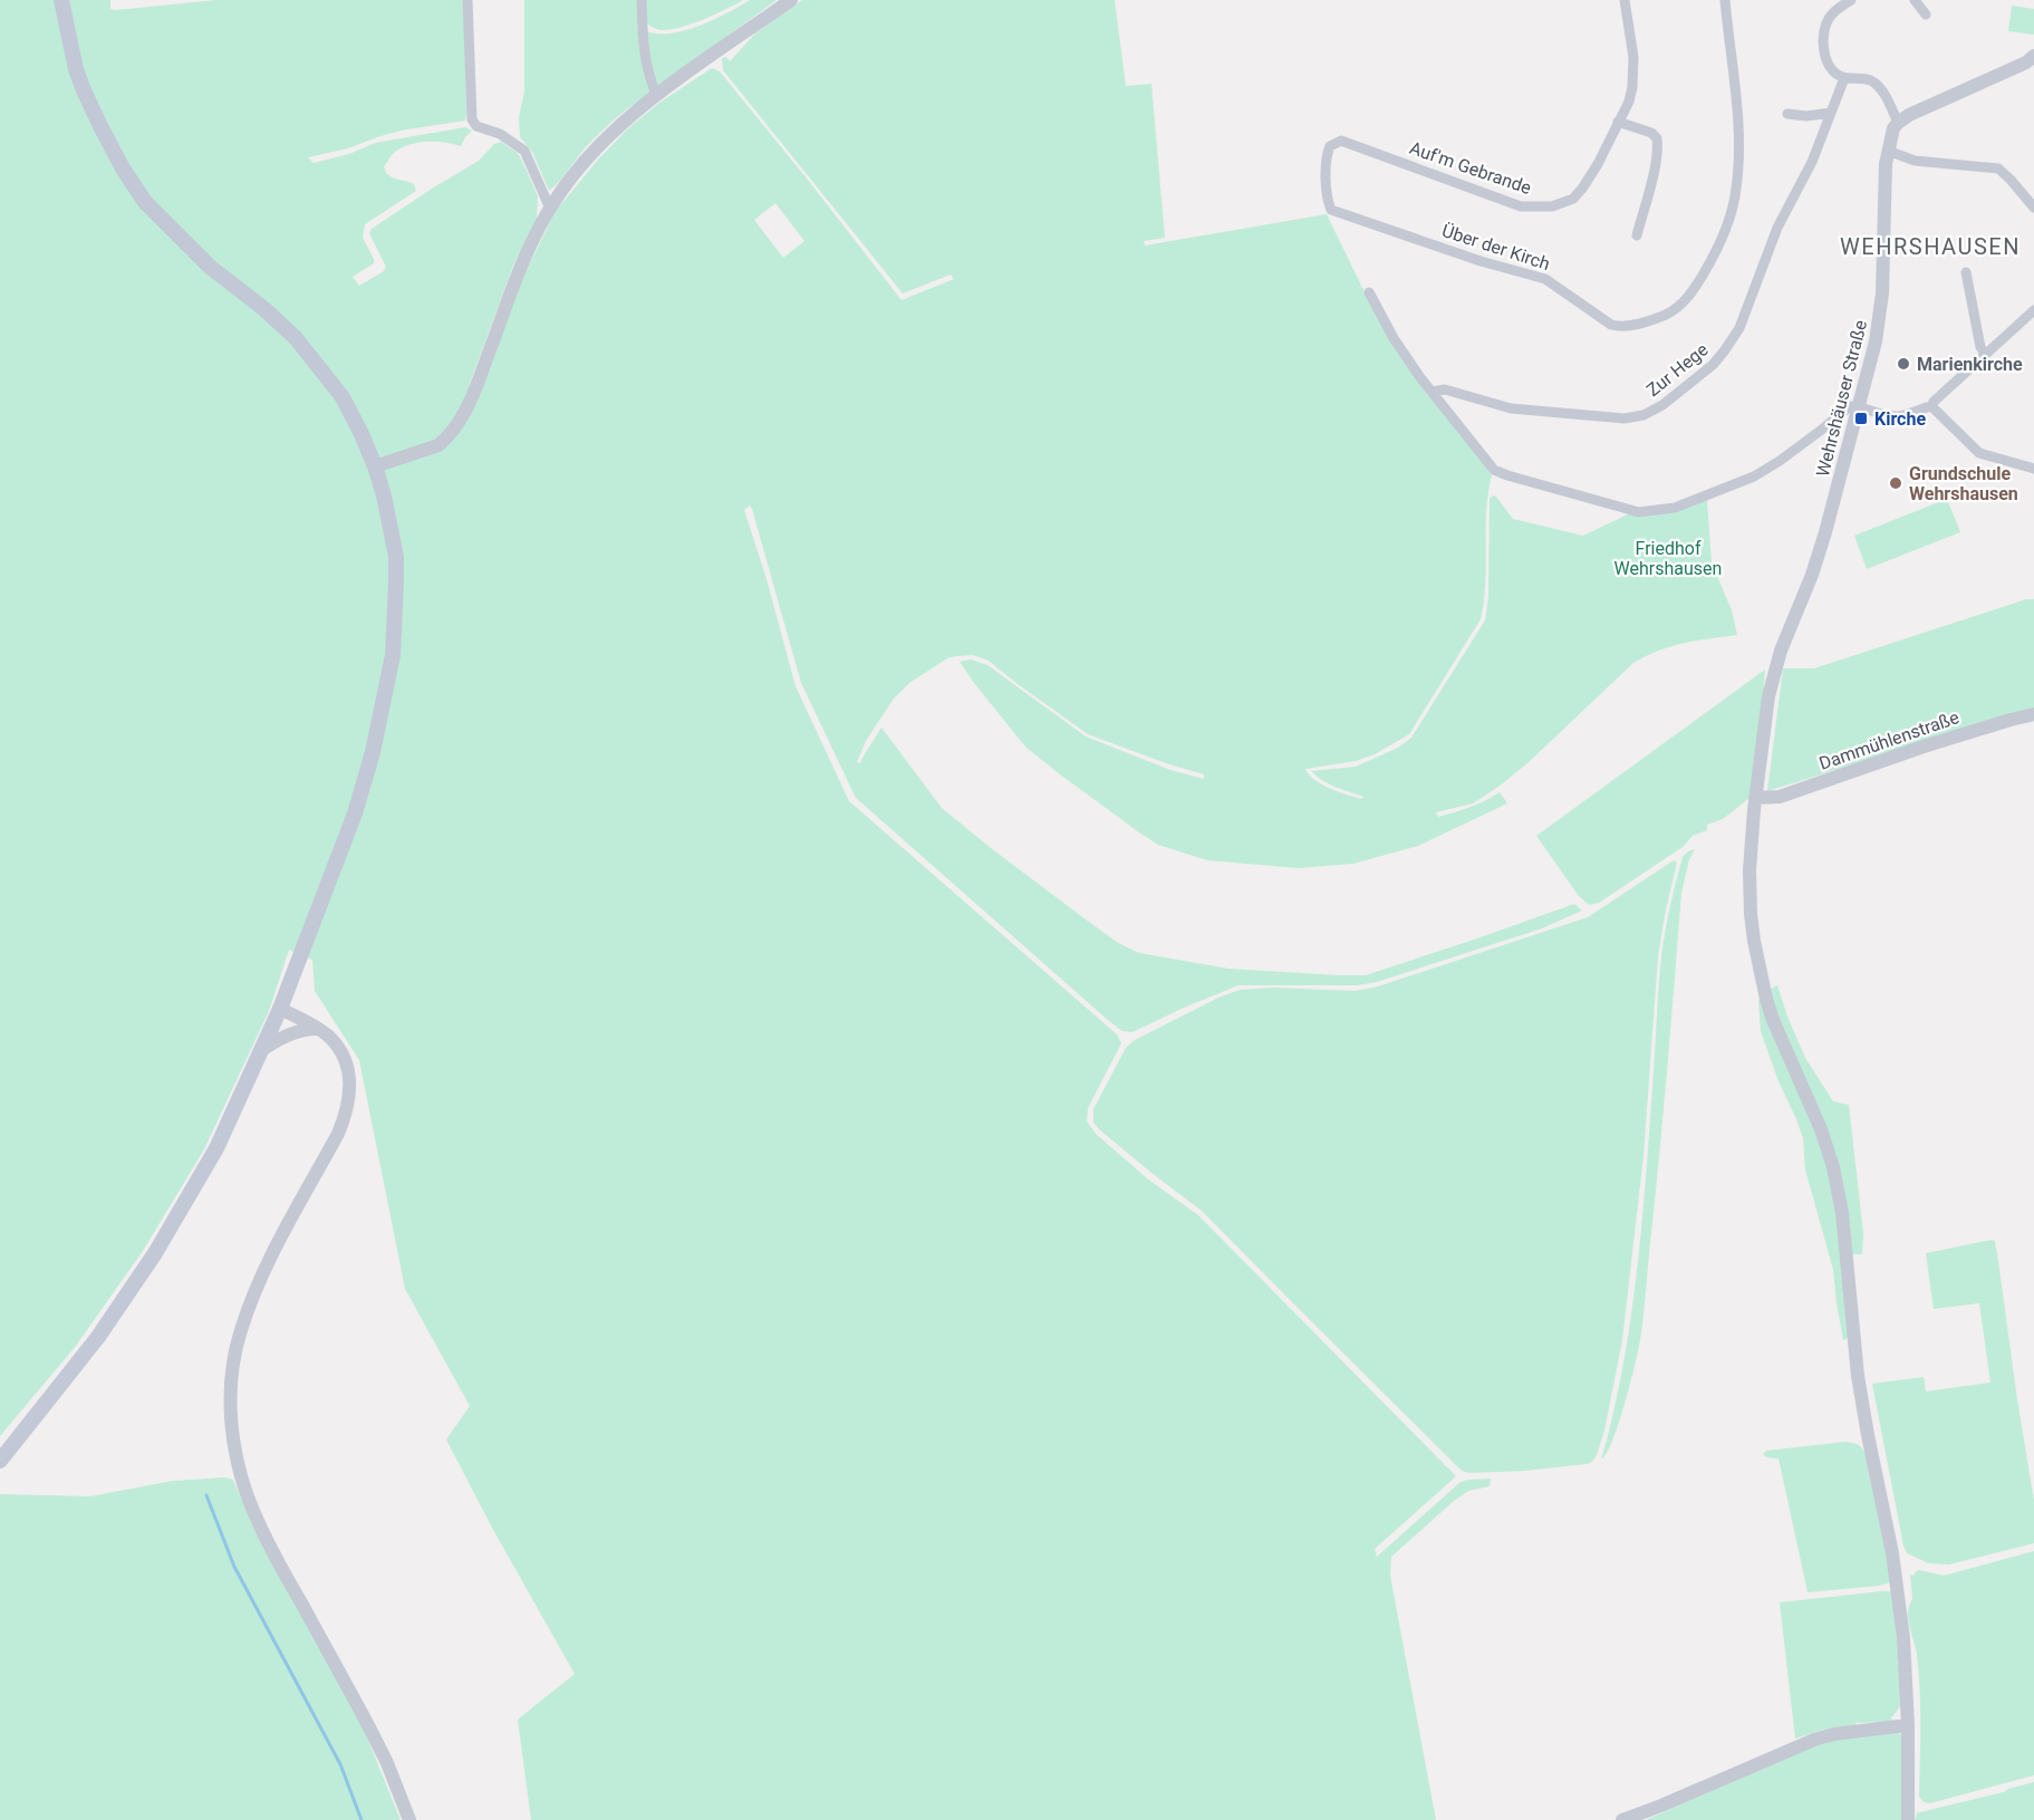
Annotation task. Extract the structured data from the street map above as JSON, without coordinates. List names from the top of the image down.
{
  "streets": {
    "street": [
      "Auf'm Gebrande",
      "Über der Kirch",
      "Zur Hege",
      "Wehrshäuser Straße",
      "Dammühlenstraße"
    ]
  },
  "crossings": [
    ["Auf'm Gebrande", "Über der Kirch"],
    ["Wehrshäuser Straße", "Dammühlenstraße"]
  ],
  "districts": ["WEHRSHAUSEN"],
  "parks": ["Friedhof Wehrshausen"],
  "places": {
    "other": ["Marienkirche", "Grundschule Wehrshausen"],
    "transit": ["Kirche"]
  }
}
